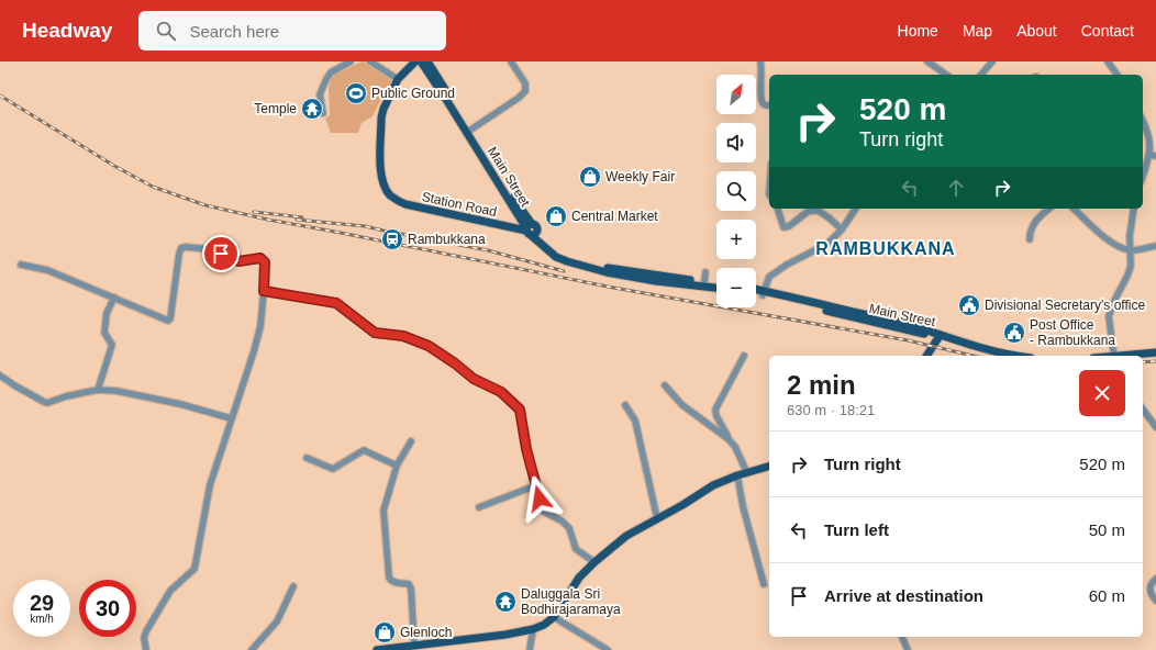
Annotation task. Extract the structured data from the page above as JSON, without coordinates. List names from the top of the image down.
{
  "streets": {
    "main road": ["Main Street", "Station Road"]
  },
  "crossings": [
    ["Main Street", "Station Road"]
  ],
  "districts": ["RAMBUKKANA"],
  "places": {
    "sports": ["Public Ground"],
    "temple": ["Temple", "Daluggala Sri Bodhirajaramaya"],
    "shop": ["Weekly Fair", "Central Market", "Glenloch"],
    "station": ["Rambukkana"],
    "public building": ["Divisional Secretary's office", "Post Office - Rambukkana"]
  },
  "north": "top right",
  "page": {
    "header": "Headway",
    "search": "Search here",
    "nav": [
      "Home",
      "Map",
      "About",
      "Contact"
    ],
    "map_buttons": ["+", "−"],
    "turn": ["520 m", "Turn right"],
    "heading": ["2 min", "630 m · 18:21"],
    "list": [
      {
        "name": "Turn right",
        "value": "520 m"
      },
      {
        "name": "Turn left",
        "value": "50 m"
      },
      {
        "name": "Arrive at destination",
        "value": "60 m"
      }
    ],
    "speed": "29 km/h",
    "limit": "30"
  }
}
